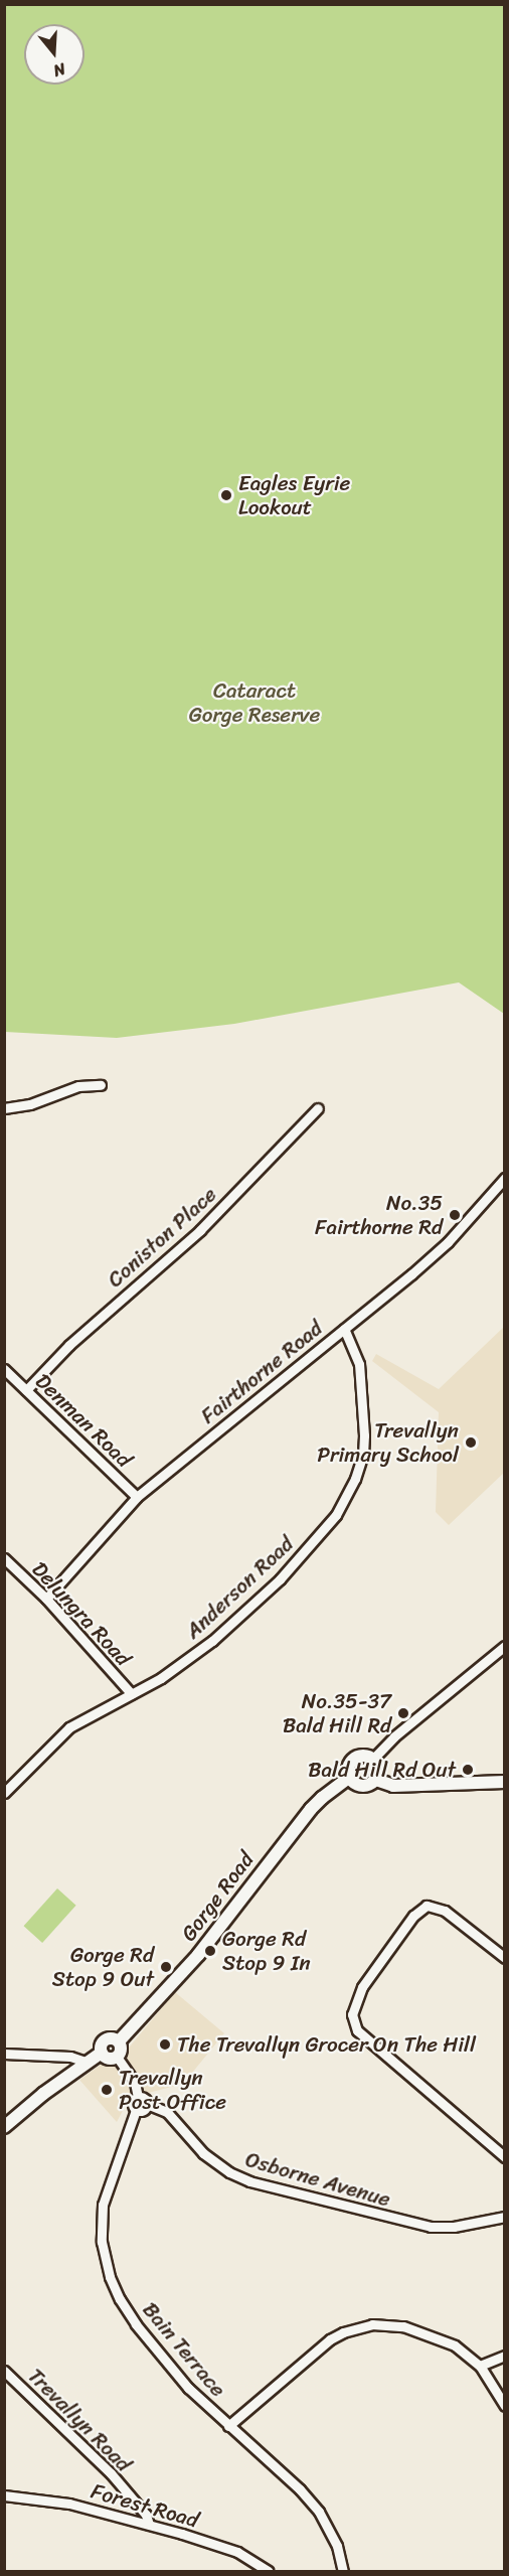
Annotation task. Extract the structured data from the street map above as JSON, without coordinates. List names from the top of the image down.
{
  "streets": {
    "street": [
      "Coniston Place",
      "Fairthorne Road",
      "Denman Road",
      "Anderson Road",
      "Delungra Road",
      "Gorge Road",
      "Osborne Avenue",
      "Bain Terrace",
      "Trevallyn Road",
      "Forest Road"
    ]
  },
  "crossings": [
    ["Coniston Place", "Denman Road"],
    ["Fairthorne Road", "Denman Road"],
    ["Fairthorne Road", "Anderson Road"],
    ["Fairthorne Road", "Delungra Road"],
    ["Anderson Road", "Delungra Road"],
    ["Osborne Avenue", "Bain Terrace"],
    ["Trevallyn Road", "Forest Road"]
  ],
  "parks": ["Cataract Gorge Reserve"],
  "places": [
    "Eagles Eyrie Lookout",
    "No.35 Fairthorne Rd",
    "Trevallyn Primary School",
    "No.35-37 Bald Hill Rd",
    "Bald Hill Rd Out",
    "Gorge Rd Stop 9 In",
    "Gorge Rd Stop 9 Out",
    "The Trevallyn Grocer On The Hill",
    "Trevallyn Post Office"
  ],
  "north": "bottom"
}
